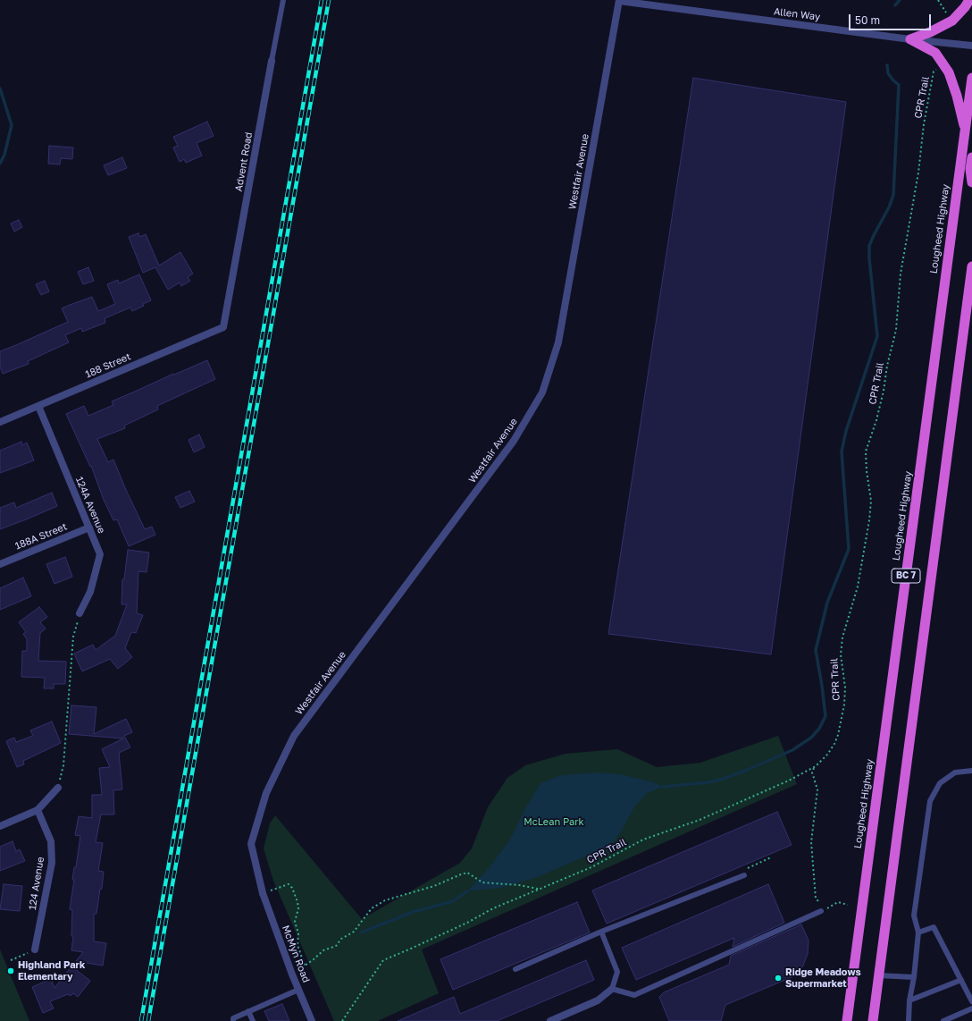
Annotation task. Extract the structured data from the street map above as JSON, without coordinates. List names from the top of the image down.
{
  "streets": {
    "highway": ["Lougheed Highway", "BC 7"],
    "street": [
      "Allen Way",
      "Advent Road",
      "Westfair Avenue",
      "188 Street",
      "124A Avenue",
      "188A Street",
      "124 Avenue",
      "McMyn Road"
    ],
    "path": ["CPR Trail"]
  },
  "crossings": [
    ["Allen Way", "Westfair Avenue"],
    ["Advent Road", "188 Street"],
    ["Westfair Avenue", "McMyn Road"],
    ["188 Street", "124A Avenue"],
    ["124A Avenue", "188A Street"]
  ],
  "parks": ["McLean Park"],
  "places": ["Highland Park Elementary", "Ridge Meadows Supermarket"],
  "scale_bar": "50 m"
}
